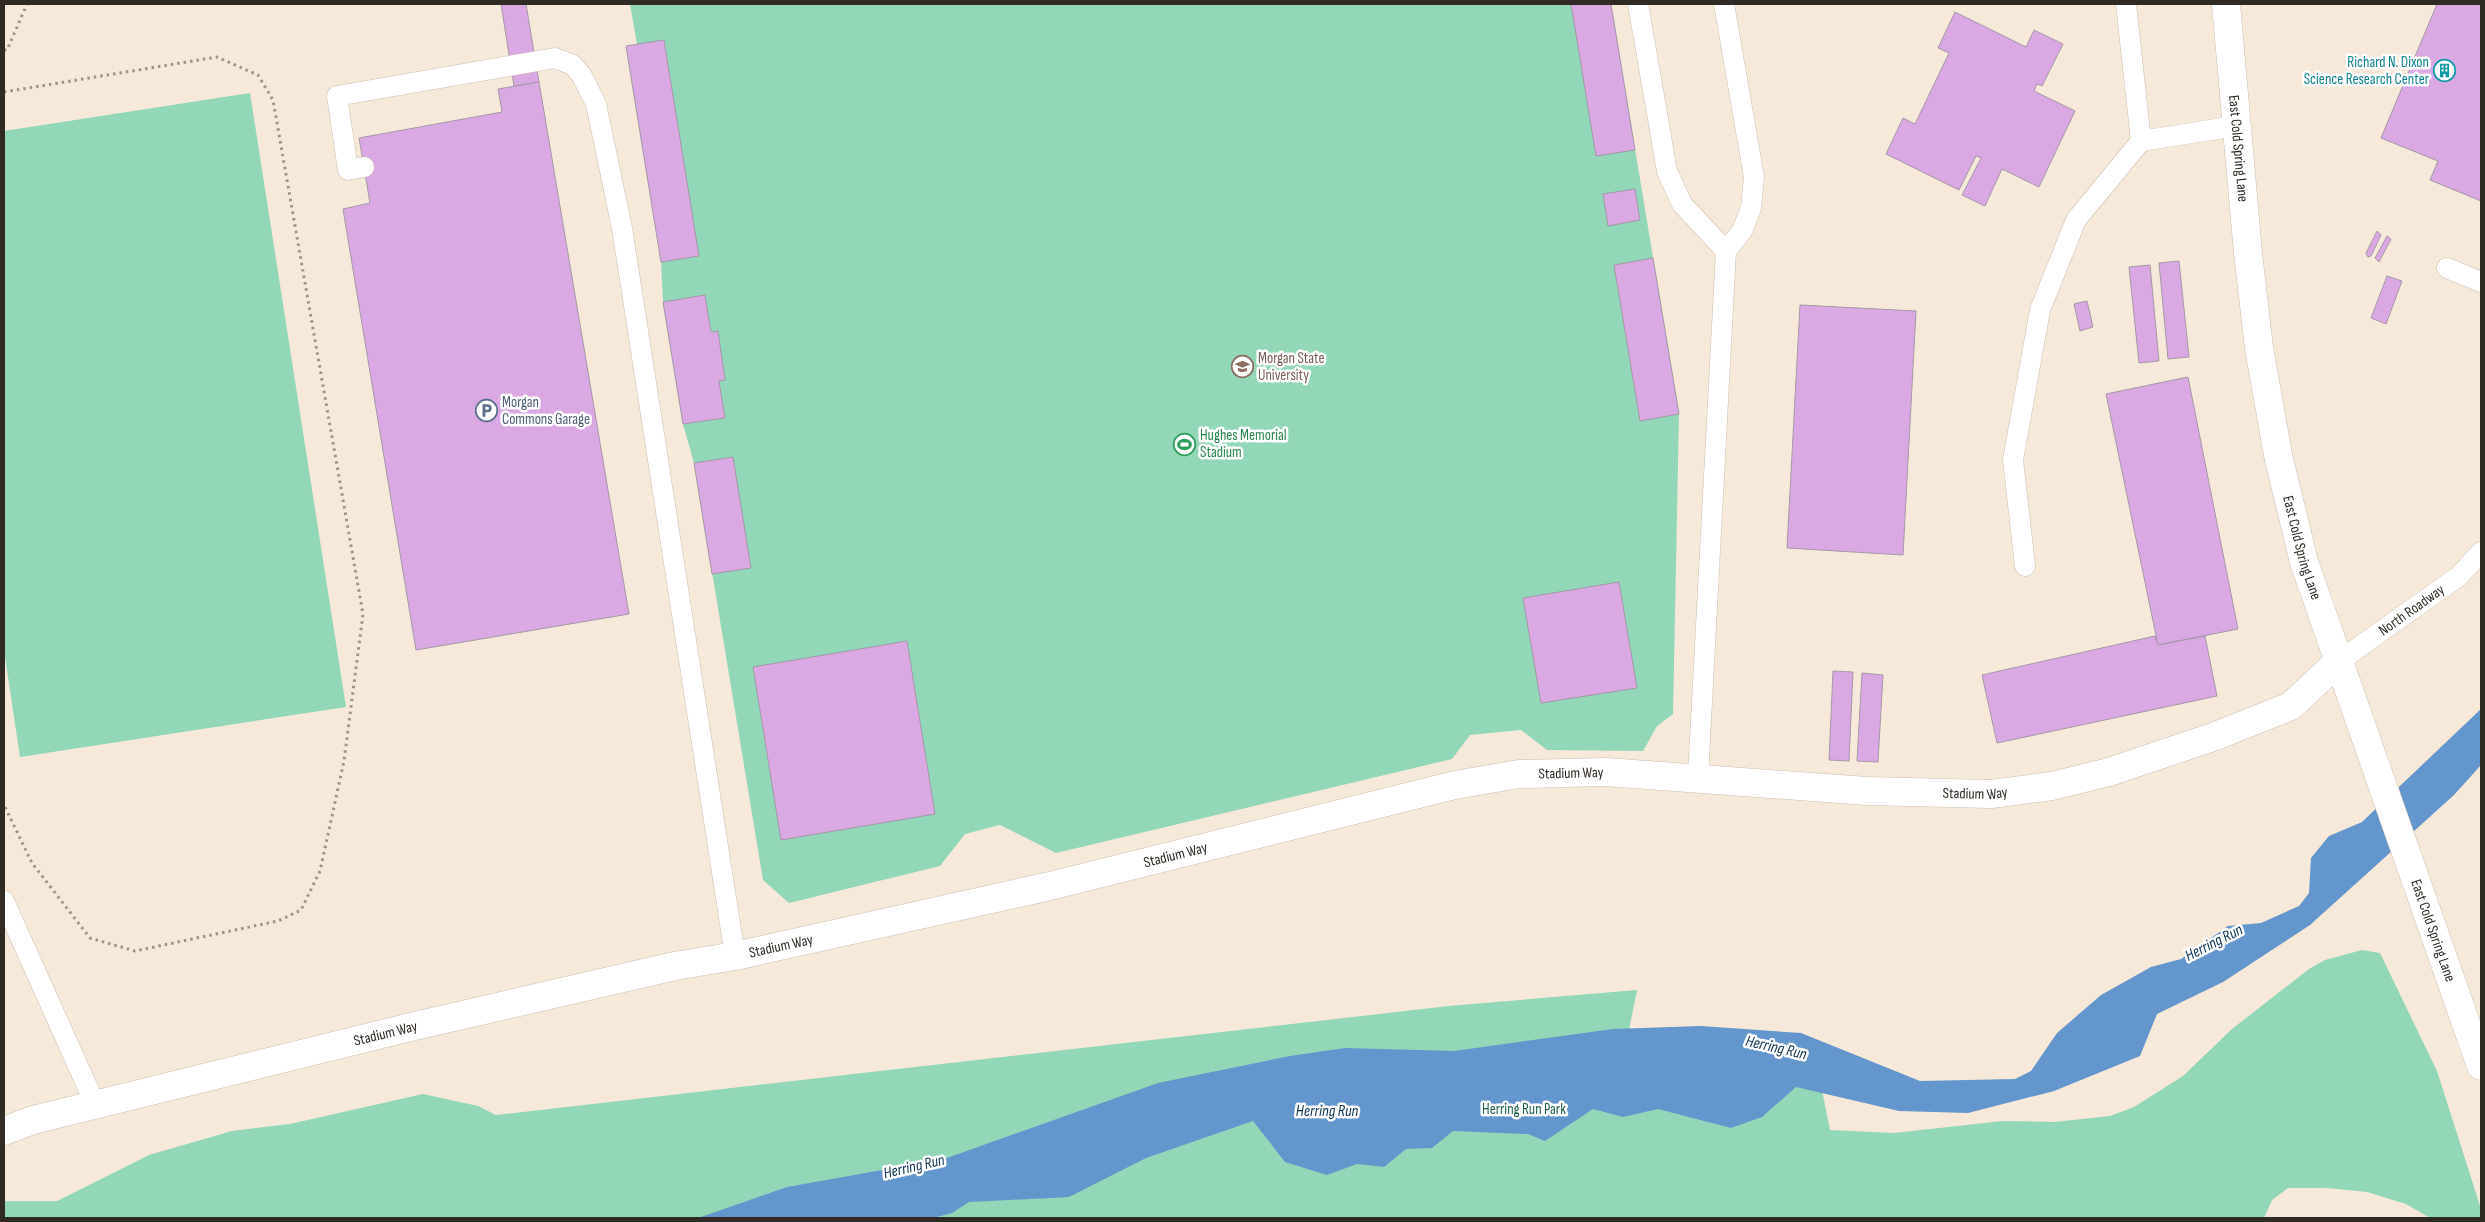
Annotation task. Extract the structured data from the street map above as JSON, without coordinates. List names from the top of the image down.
{
  "streets": {
    "street": ["East Cold Spring Lane", "Stadium Way"],
    "lane": ["North Roadway"]
  },
  "crossings": [
    ["East Cold Spring Lane", "North Roadway"],
    ["East Cold Spring Lane", "Stadium Way"],
    ["North Roadway", "Stadium Way"]
  ],
  "water": ["Herring Run"],
  "parks": ["Herring Run Park"],
  "places": {
    "building": ["Richard N. Dixon Science Research Center"],
    "school or university": ["Morgan State University"],
    "parking": ["Morgan Commons Garage"],
    "sports": ["Hughes Memorial Stadium"]
  }
}
